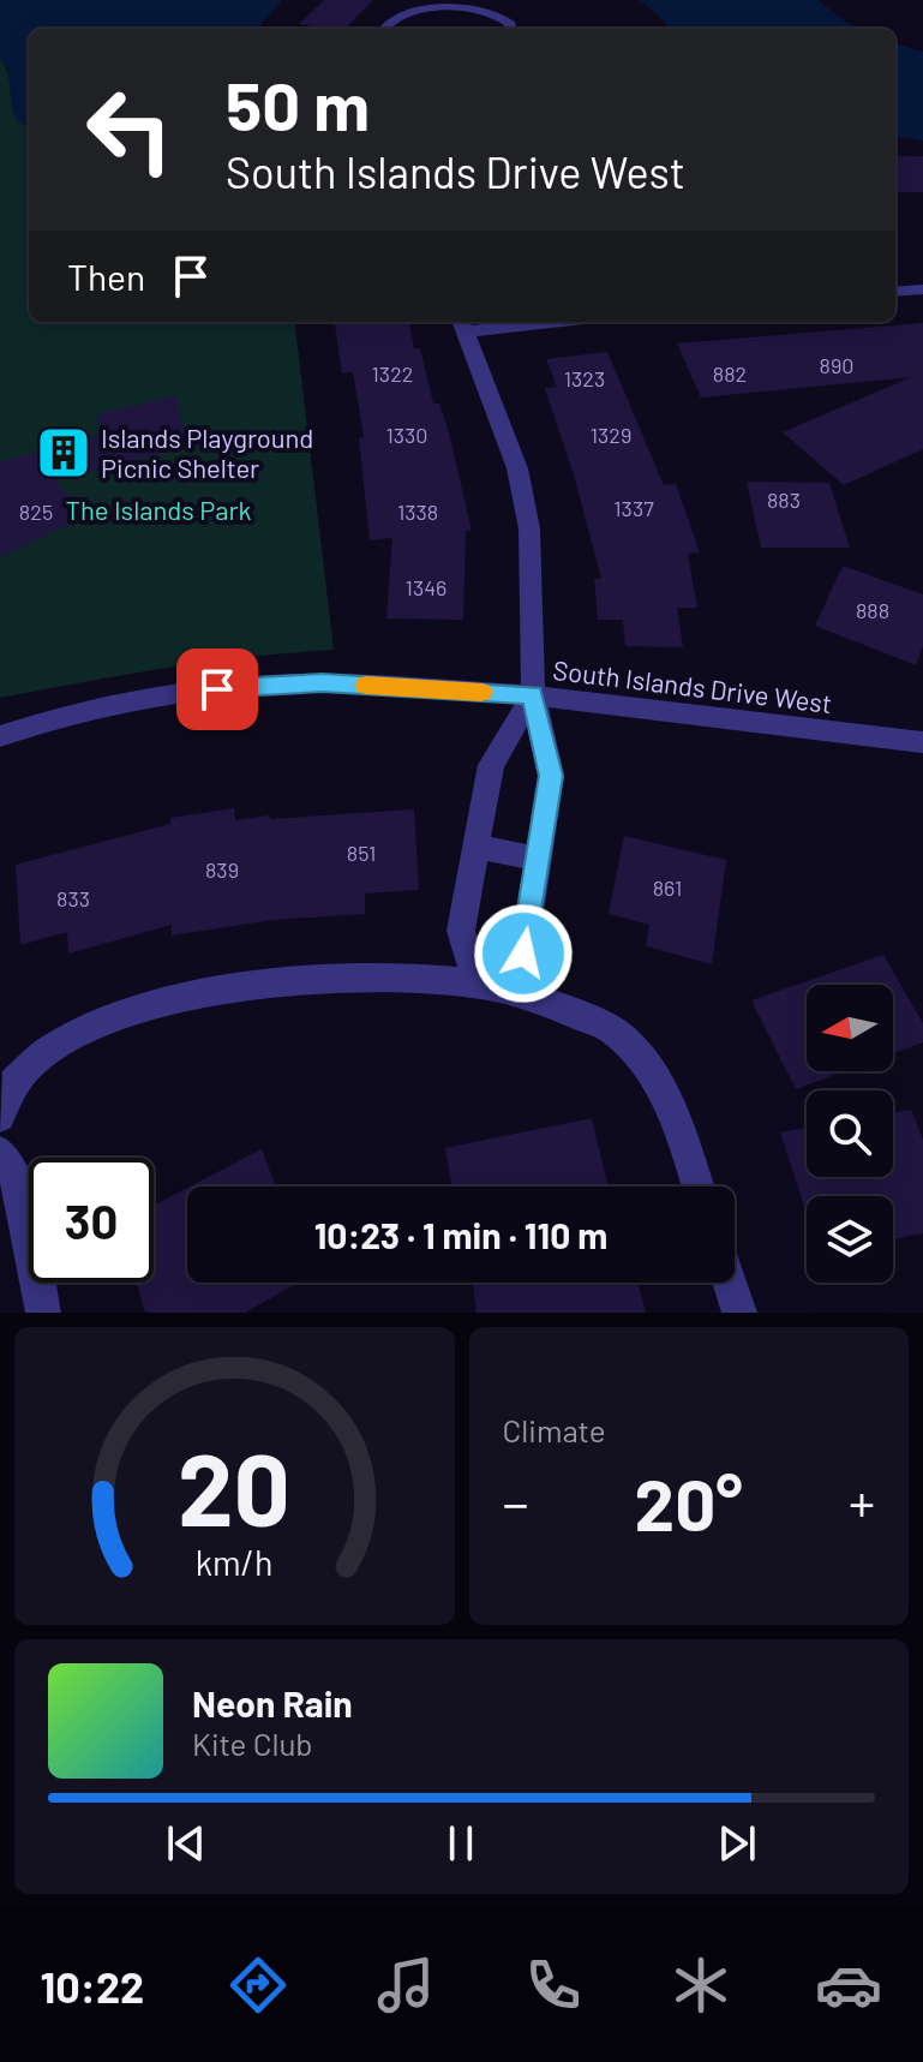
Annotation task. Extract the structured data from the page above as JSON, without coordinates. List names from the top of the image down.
{
  "streets": {
    "street": ["South Islands Drive West"]
  },
  "parks": ["The Islands Park"],
  "places": {
    "building": ["Islands Playground Picnic Shelter"]
  },
  "house_numbers": [
    "890",
    "1322",
    "882",
    "1323",
    "1330",
    "1329",
    "883",
    "1337",
    "825",
    "1338",
    "1346",
    "888",
    "851",
    "839",
    "861",
    "833"
  ],
  "north": "left",
  "page": {
    "turn": ["50 m", "South Islands Drive West"],
    "then": "Then",
    "limit": "30",
    "trip": "10:23 · 1 min · 110 m",
    "tile": "Climate",
    "heat": ["−", "20°", "+"],
    "song": ["Neon Rain", "Kite Club"],
    "tabs": "10:22",
    "gauge": ["20", "km/h"]
  }
}
